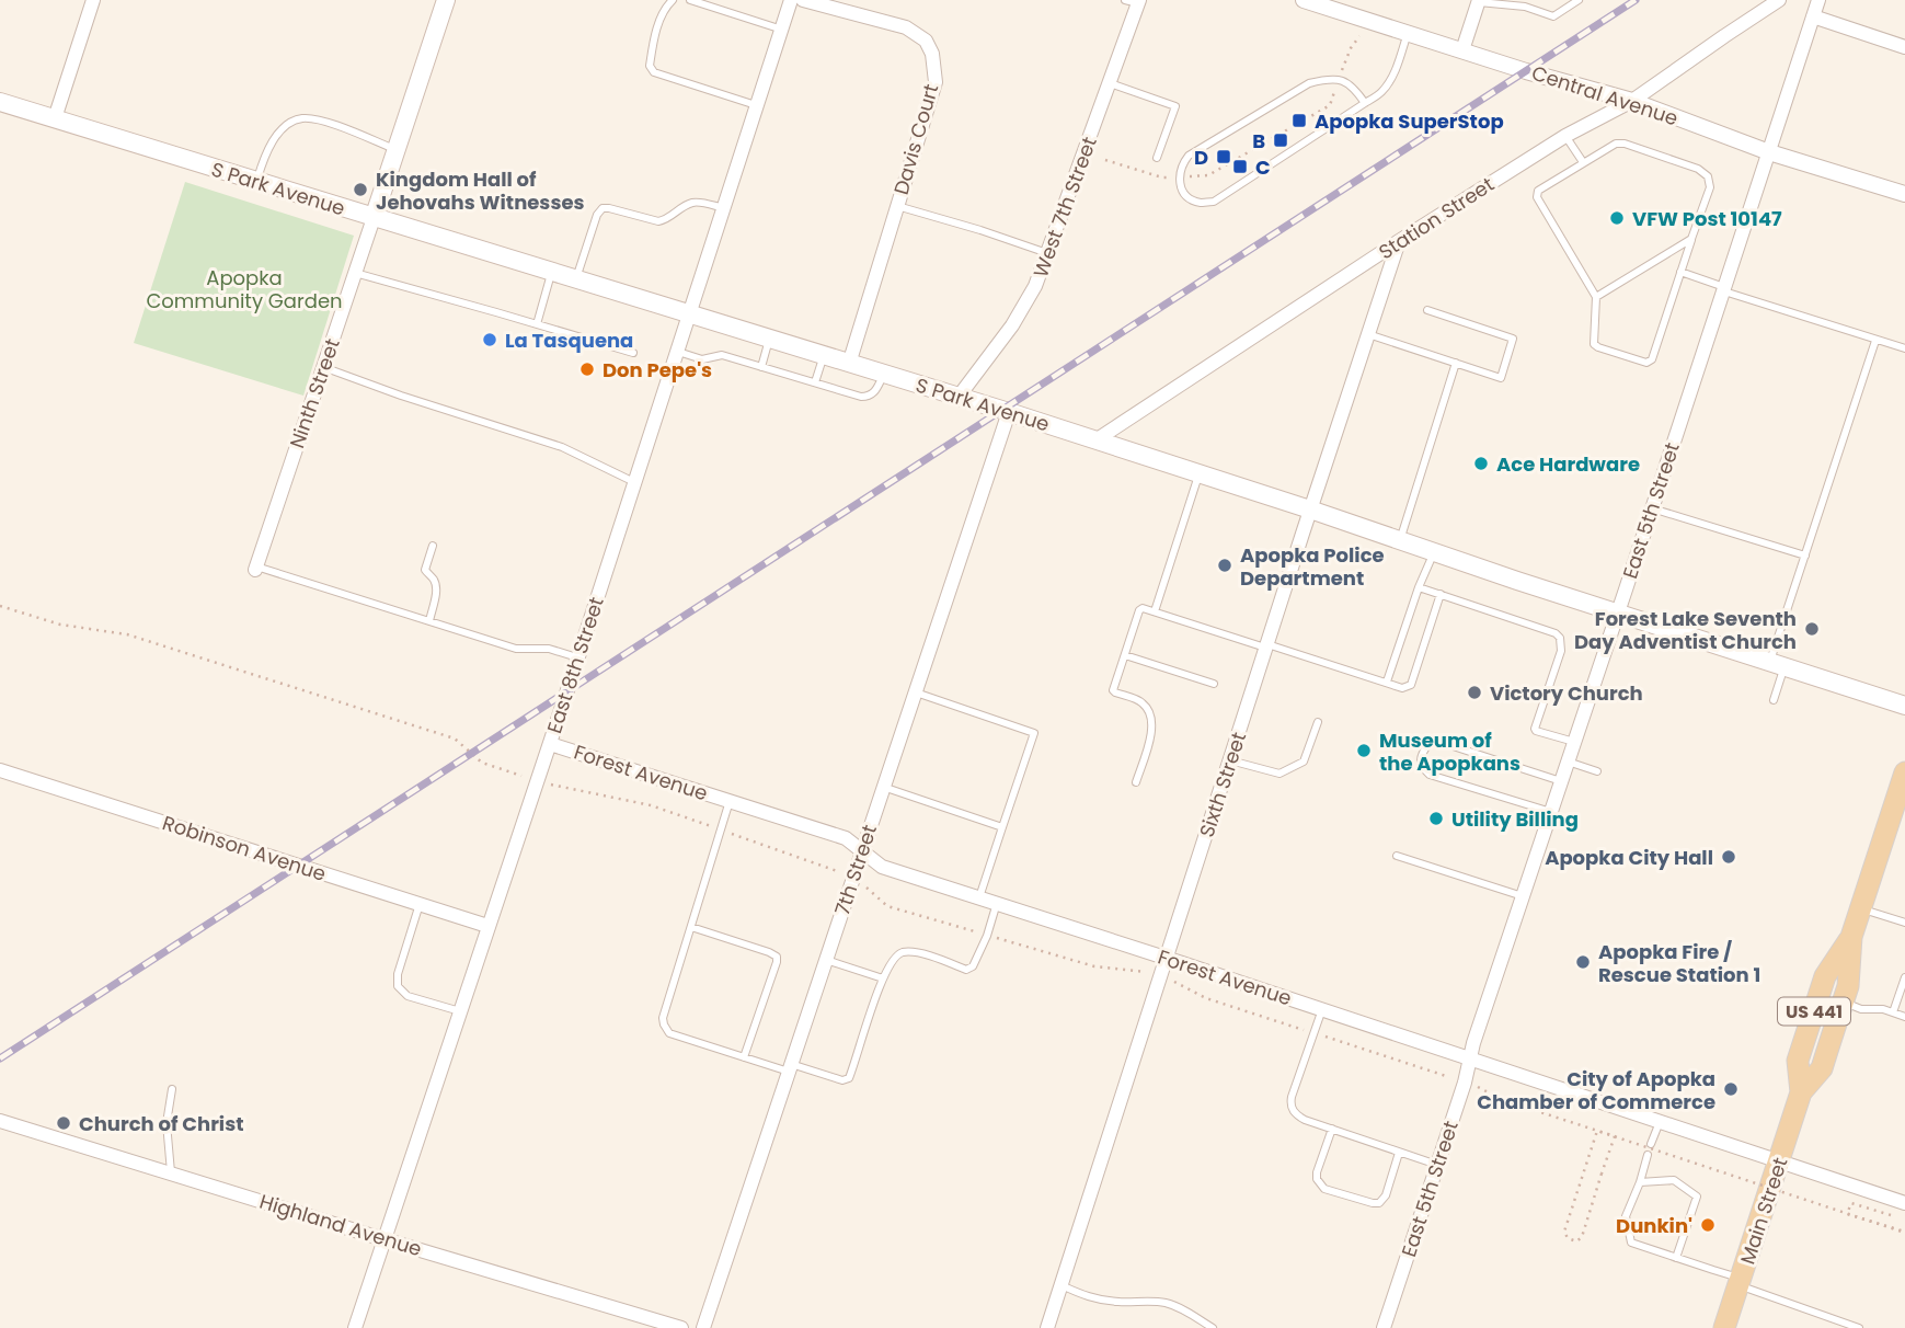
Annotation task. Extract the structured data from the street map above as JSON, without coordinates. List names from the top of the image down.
{
  "streets": {
    "main road": ["S Park Avenue", "US 441", "Main Street"],
    "street": [
      "Central Avenue",
      "Davis Court",
      "West 7th Street",
      "Station Street",
      "Ninth Street",
      "East 5th Street",
      "East 8th Street",
      "Forest Avenue",
      "Sixth Street",
      "Robinson Avenue",
      "7th Street",
      "Highland Avenue"
    ]
  },
  "crossings": [
    ["Central Avenue", "Station Street"],
    ["Central Avenue", "East 5th Street"],
    ["Davis Court", "S Park Avenue"],
    ["S Park Avenue", "West 7th Street"],
    ["S Park Avenue", "Station Street"],
    ["S Park Avenue", "Ninth Street"],
    ["S Park Avenue", "East 5th Street"],
    ["S Park Avenue", "East 8th Street"],
    ["S Park Avenue", "Sixth Street"],
    ["S Park Avenue", "7th Street"],
    ["Station Street", "Sixth Street"],
    ["East 5th Street", "Forest Avenue"],
    ["East 8th Street", "Forest Avenue"],
    ["East 8th Street", "Robinson Avenue"],
    ["East 8th Street", "Highland Avenue"],
    ["Forest Avenue", "Sixth Street"],
    ["Forest Avenue", "7th Street"],
    ["Forest Avenue", "Main Street"]
  ],
  "parks": ["Apopka Community Garden"],
  "places": {
    "transit": [
      "Apopka SuperStop",
      "B",
      "D",
      "C"
    ],
    "other": [
      "Kingdom Hall of Jehovahs Witnesses",
      "VFW Post 10147",
      "La Tasquena",
      "Don Pepe's",
      "Ace Hardware",
      "Apopka Police Department",
      "Forest Lake Seventh Day Adventist Church",
      "Victory Church",
      "Museum of the Apopkans",
      "Utility Billing",
      "Apopka City Hall",
      "Apopka Fire / Rescue Station 1",
      "City of Apopka Chamber of Commerce",
      "Church of Christ",
      "Dunkin'"
    ]
  }
}
